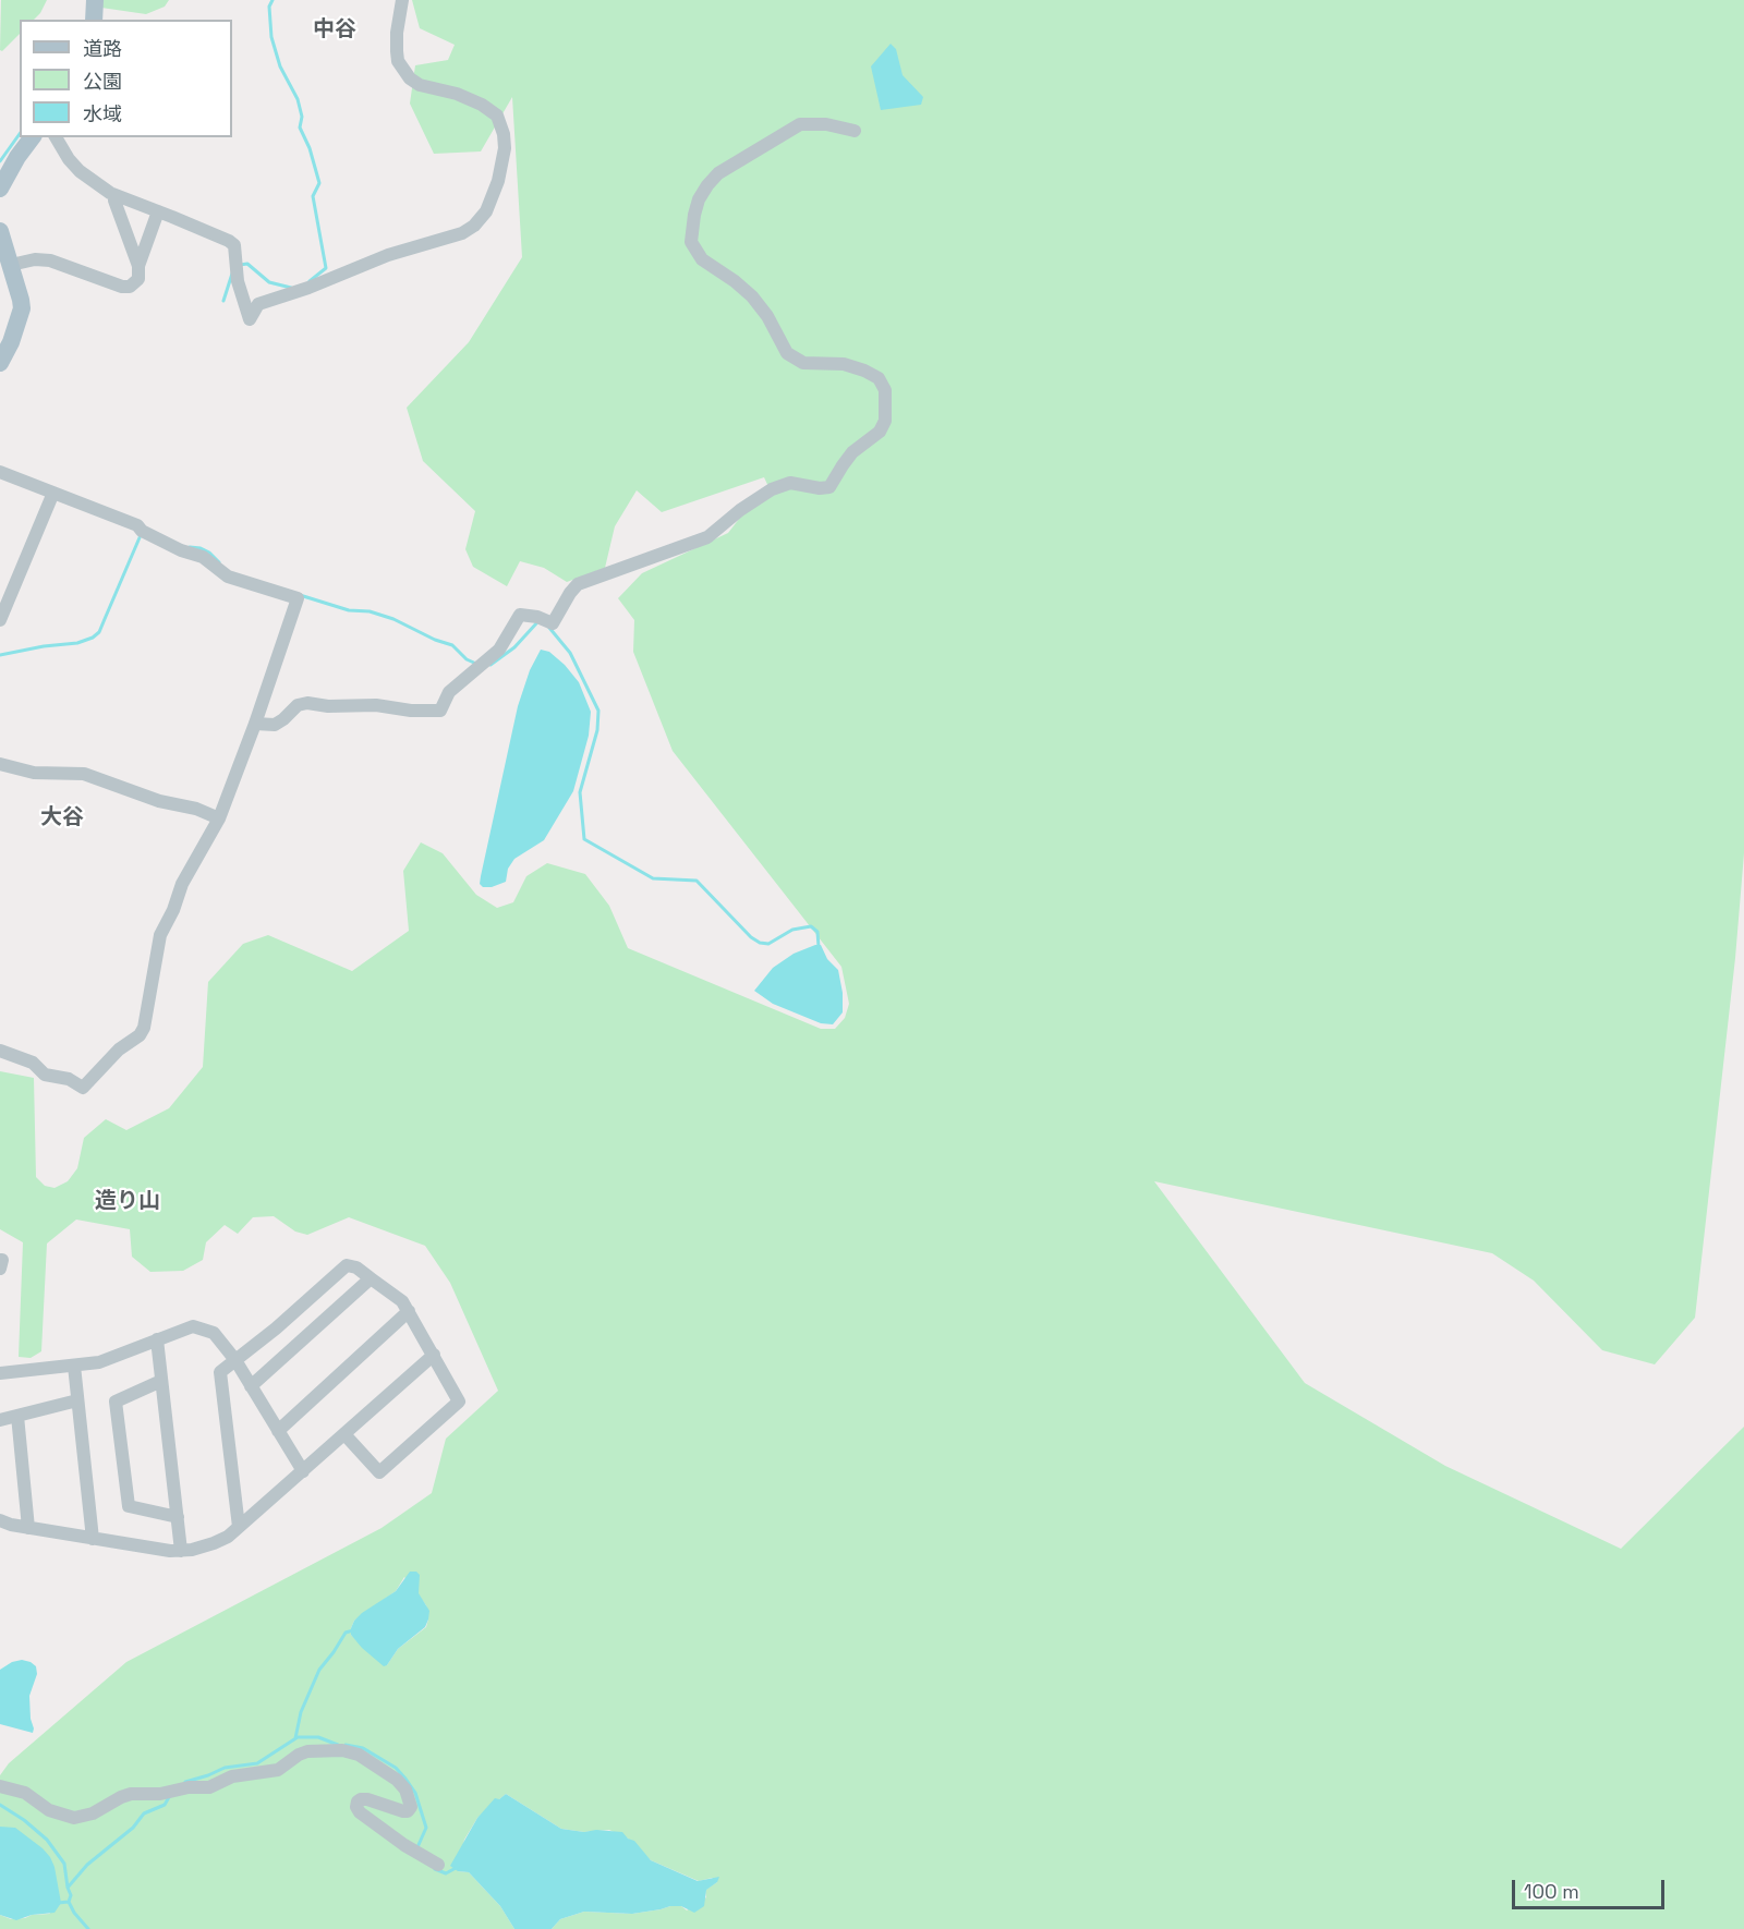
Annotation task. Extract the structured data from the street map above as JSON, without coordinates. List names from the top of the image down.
{
  "districts": ["中谷", "大谷", "造り山"],
  "legend": ["道路", "公園", "水域"],
  "scale_bar": "100 m"
}
